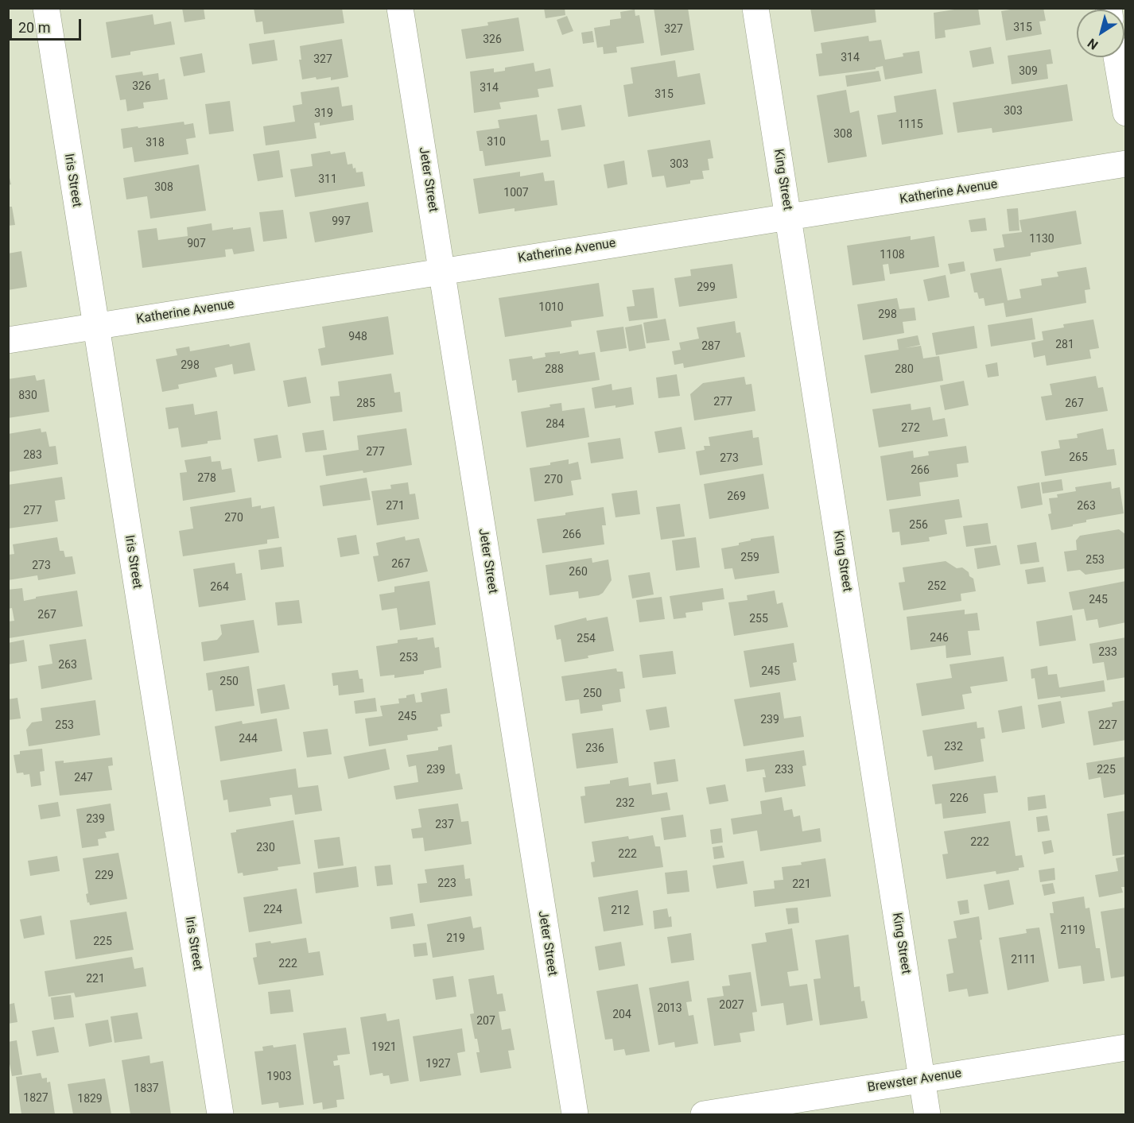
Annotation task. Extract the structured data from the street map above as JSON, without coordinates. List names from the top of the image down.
{
  "streets": {
    "street": [
      "Jeter Street",
      "King Street",
      "Iris Street",
      "Katherine Avenue",
      "Brewster Avenue"
    ]
  },
  "crossings": [
    ["Jeter Street", "Katherine Avenue"],
    ["King Street", "Katherine Avenue"],
    ["King Street", "Brewster Avenue"],
    ["Iris Street", "Katherine Avenue"]
  ],
  "house_numbers": [
    "315",
    "327",
    "326",
    "314",
    "327",
    "309",
    "326",
    "314",
    "315",
    "303",
    "319",
    "1115",
    "308",
    "310",
    "318",
    "303",
    "311",
    "308",
    "1007",
    "997",
    "1130",
    "907",
    "1108",
    "299",
    "1010",
    "298",
    "948",
    "281",
    "287",
    "298",
    "288",
    "280",
    "830",
    "277",
    "285",
    "267",
    "284",
    "272",
    "277",
    "283",
    "265",
    "273",
    "266",
    "278",
    "270",
    "269",
    "271",
    "263",
    "277",
    "270",
    "256",
    "266",
    "259",
    "253",
    "267",
    "273",
    "260",
    "252",
    "264",
    "245",
    "267",
    "255",
    "246",
    "254",
    "233",
    "253",
    "263",
    "245",
    "250",
    "250",
    "245",
    "239",
    "253",
    "227",
    "244",
    "232",
    "236",
    "239",
    "233",
    "225",
    "247",
    "226",
    "232",
    "239",
    "237",
    "222",
    "230",
    "222",
    "229",
    "223",
    "221",
    "224",
    "212",
    "2119",
    "219",
    "225",
    "2111",
    "222",
    "221",
    "2027",
    "2013",
    "204",
    "207",
    "1921",
    "1927",
    "1903",
    "1837",
    "1827",
    "1829"
  ],
  "scale_bar": "20 m",
  "north": "bottom left"
}
